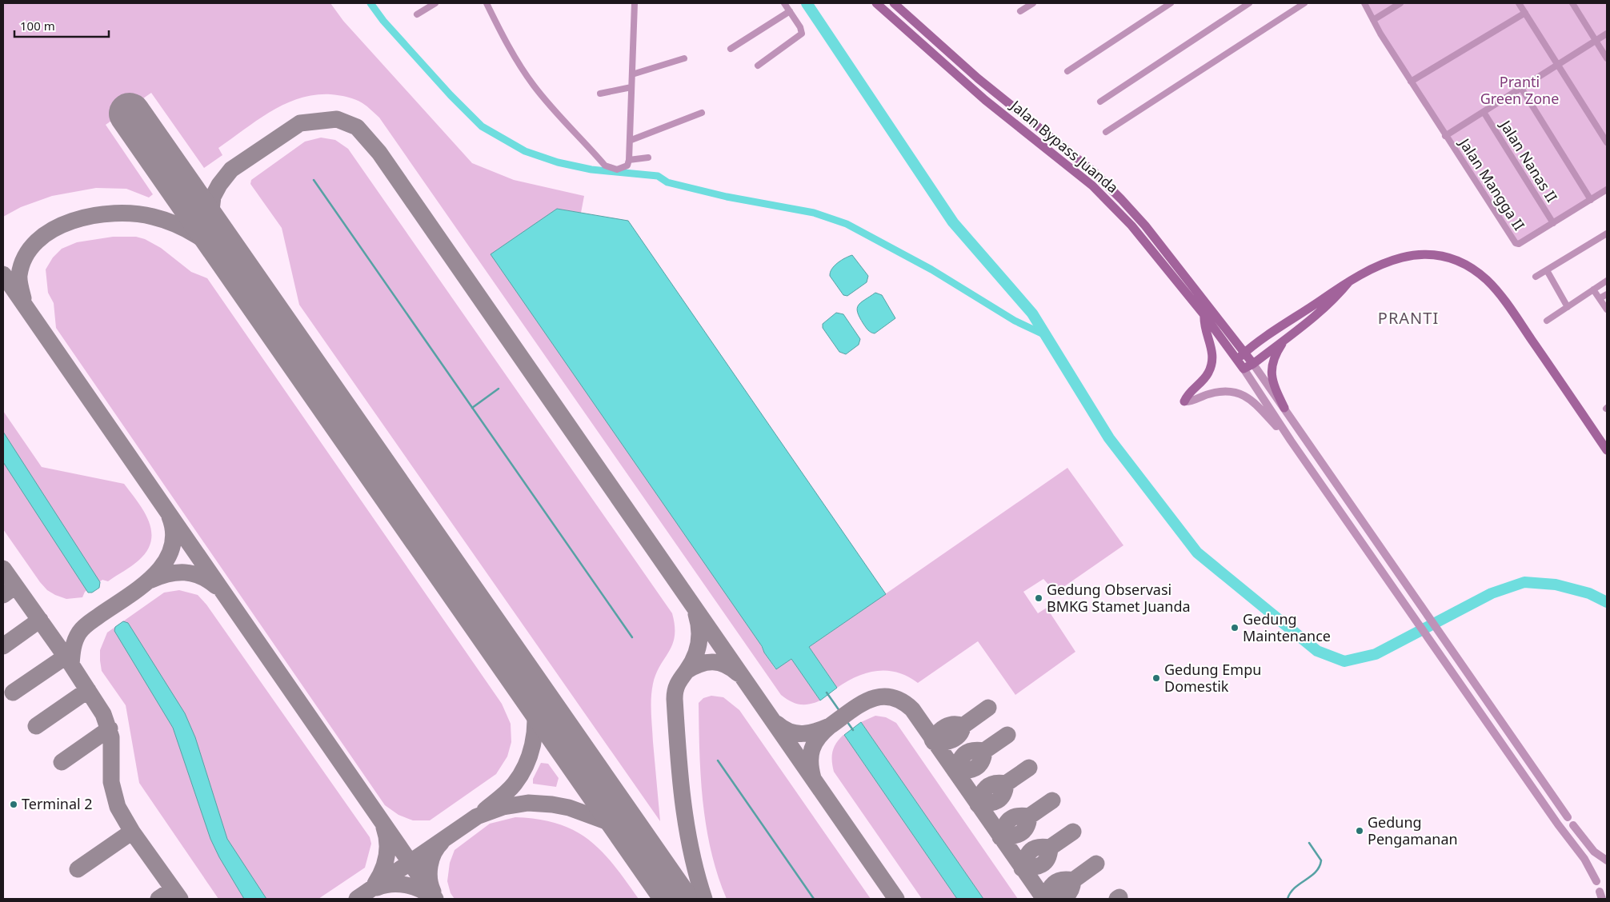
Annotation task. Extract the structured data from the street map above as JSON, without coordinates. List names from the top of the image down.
{
  "streets": {
    "main road": ["Jalan Bypass Juanda"],
    "street": ["Jalan Nanas II", "Jalan Mangga II"]
  },
  "crossings": [
    ["Jalan Nanas II", "Jalan Mangga II"]
  ],
  "districts": ["PRANTI"],
  "parks": ["Pranti Green Zone"],
  "places": [
    "Gedung Observasi BMKG Stamet Juanda",
    "Gedung Maintenance",
    "Gedung Empu Domestik",
    "Terminal 2",
    "Gedung Pengamanan"
  ],
  "scale_bar": "100 m"
}
